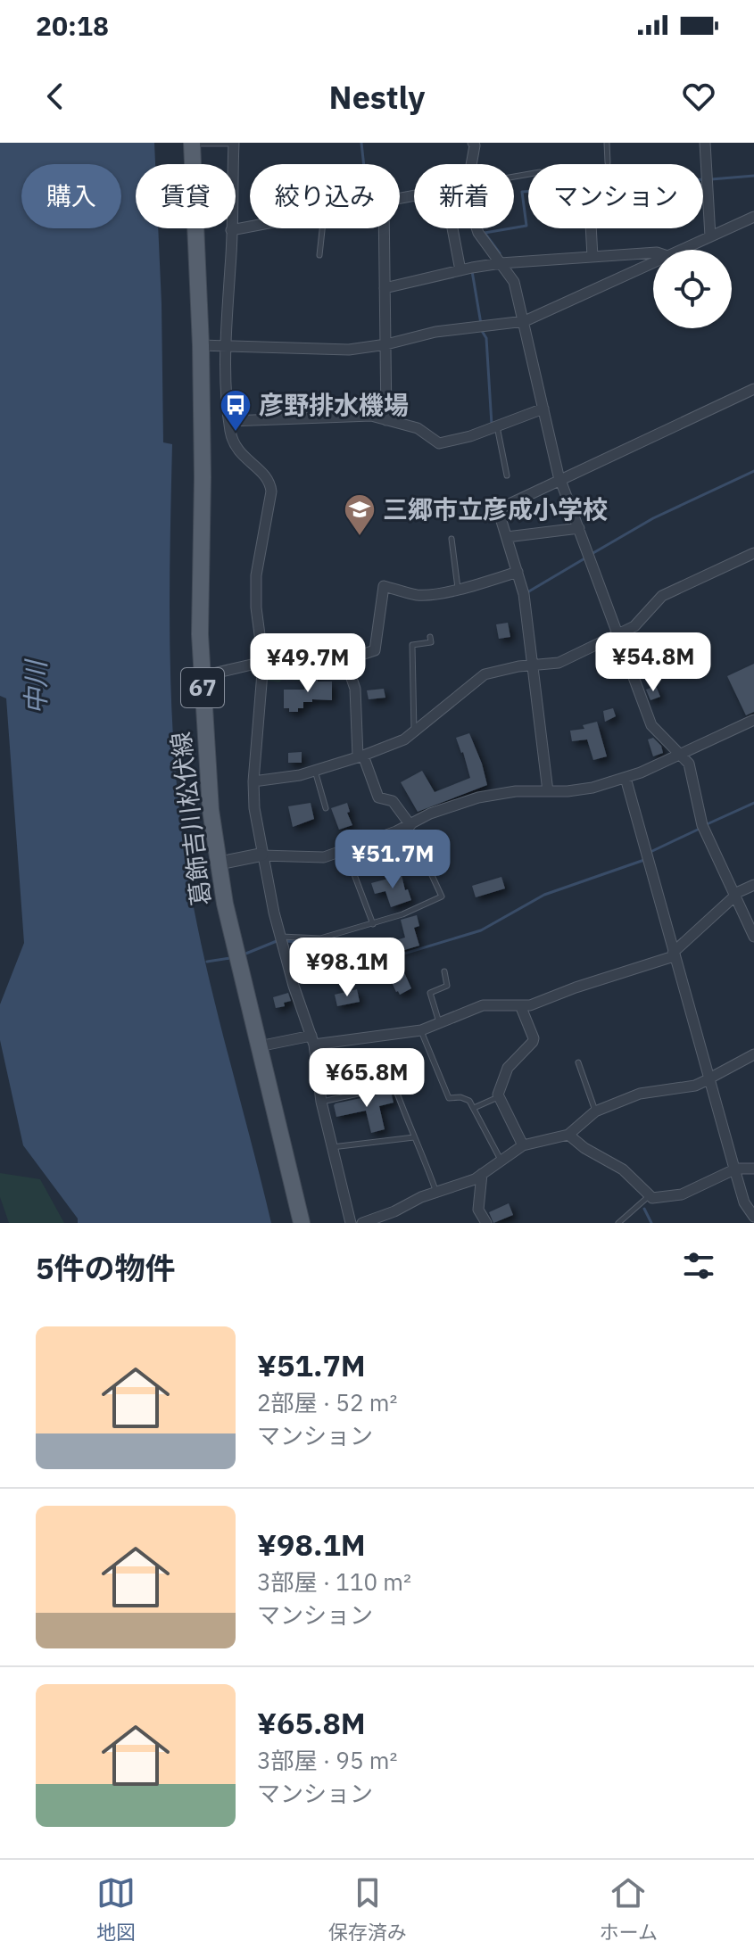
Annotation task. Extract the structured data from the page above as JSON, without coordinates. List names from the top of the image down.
{
  "streets": {
    "main road": ["67", "葛飾吉川松伏線"]
  },
  "water": ["中川"],
  "places": {
    "bus stop": ["彦野排水機場"],
    "school or university": ["三郷市立彦成小学校"]
  },
  "page": {
    "status": "20:18",
    "header": "Nestly",
    "chip": [
      "購入",
      "賃貸",
      "絞り込み",
      "新着",
      "マンション"
    ],
    "price": [
      "¥54.8M",
      "¥49.7M",
      "¥51.7M",
      "¥98.1M",
      "¥65.8M"
    ],
    "heading": "5件の物件",
    "list": [
      {
        "name": "¥51.7M",
        "note": "2部屋 · 52 m² · マンション"
      },
      {
        "name": "¥98.1M",
        "note": "3部屋 · 110 m² · マンション"
      },
      {
        "name": "¥65.8M",
        "note": "3部屋 · 95 m² · マンション"
      }
    ],
    "tabs": ["地図", "保存済み", "ホーム"]
  }
}
